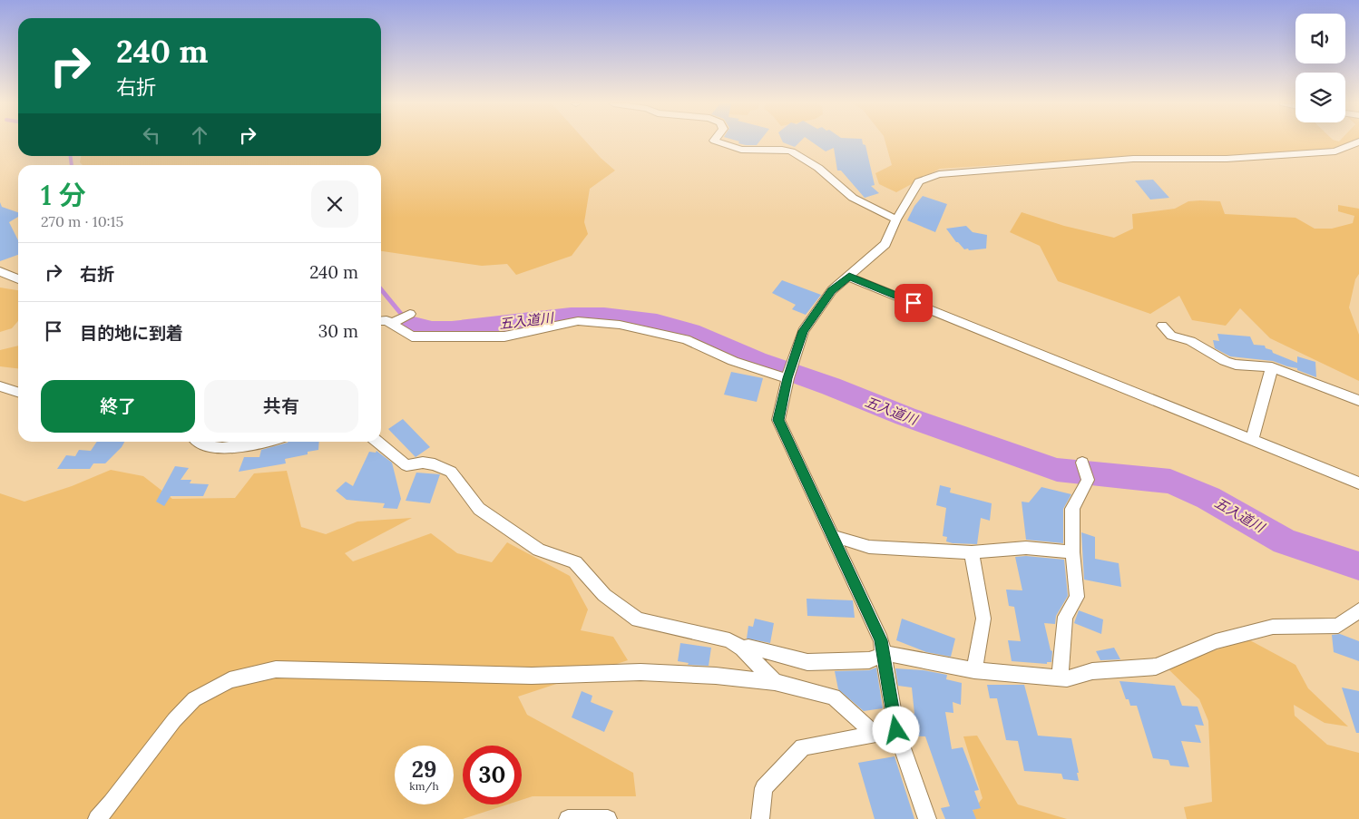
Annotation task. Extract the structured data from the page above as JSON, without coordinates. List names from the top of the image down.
{
  "water": ["五入道川"],
  "page": {
    "turn": ["240 m", "右折"],
    "heading": ["1 分", "270 m · 10:15"],
    "list": [
      {
        "name": "右折",
        "value": "240 m"
      },
      {
        "name": "目的地に到着",
        "value": "30 m"
      }
    ],
    "buttons": ["終了", "共有"],
    "speed": "29 km/h",
    "limit": "30"
  }
}
